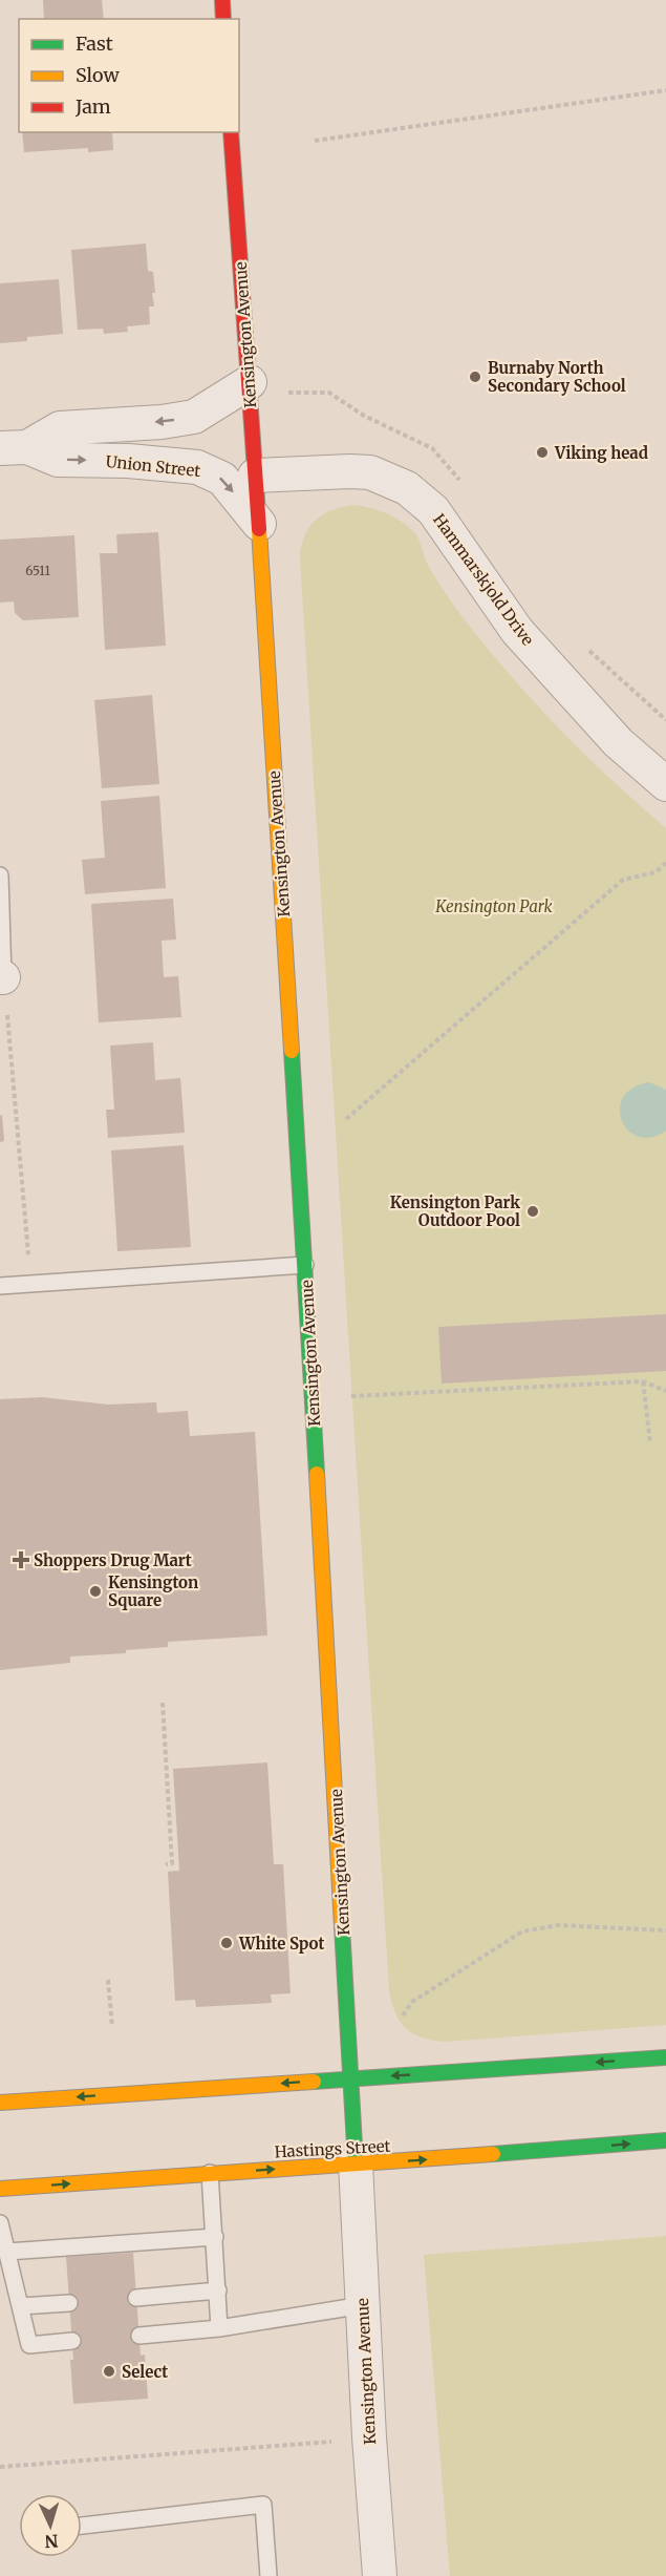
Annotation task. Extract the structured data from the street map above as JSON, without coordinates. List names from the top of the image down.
{
  "streets": {
    "street": [
      "Kensington Avenue",
      "Union Street",
      "Hammarskjold Drive",
      "Hastings Street"
    ]
  },
  "crossings": [
    ["Kensington Avenue", "Union Street"],
    ["Kensington Avenue", "Hammarskjold Drive"],
    ["Kensington Avenue", "Hastings Street"]
  ],
  "parks": ["Kensington Park"],
  "places": {
    "other": [
      "Burnaby North Secondary School",
      "Viking head",
      "Kensington Park Outdoor Pool",
      "Kensington Square",
      "White Spot",
      "Select"
    ],
    "health": ["Shoppers Drug Mart"]
  },
  "house_numbers": ["6511"],
  "legend": ["Fast", "Slow", "Jam"],
  "north": "bottom"
}
